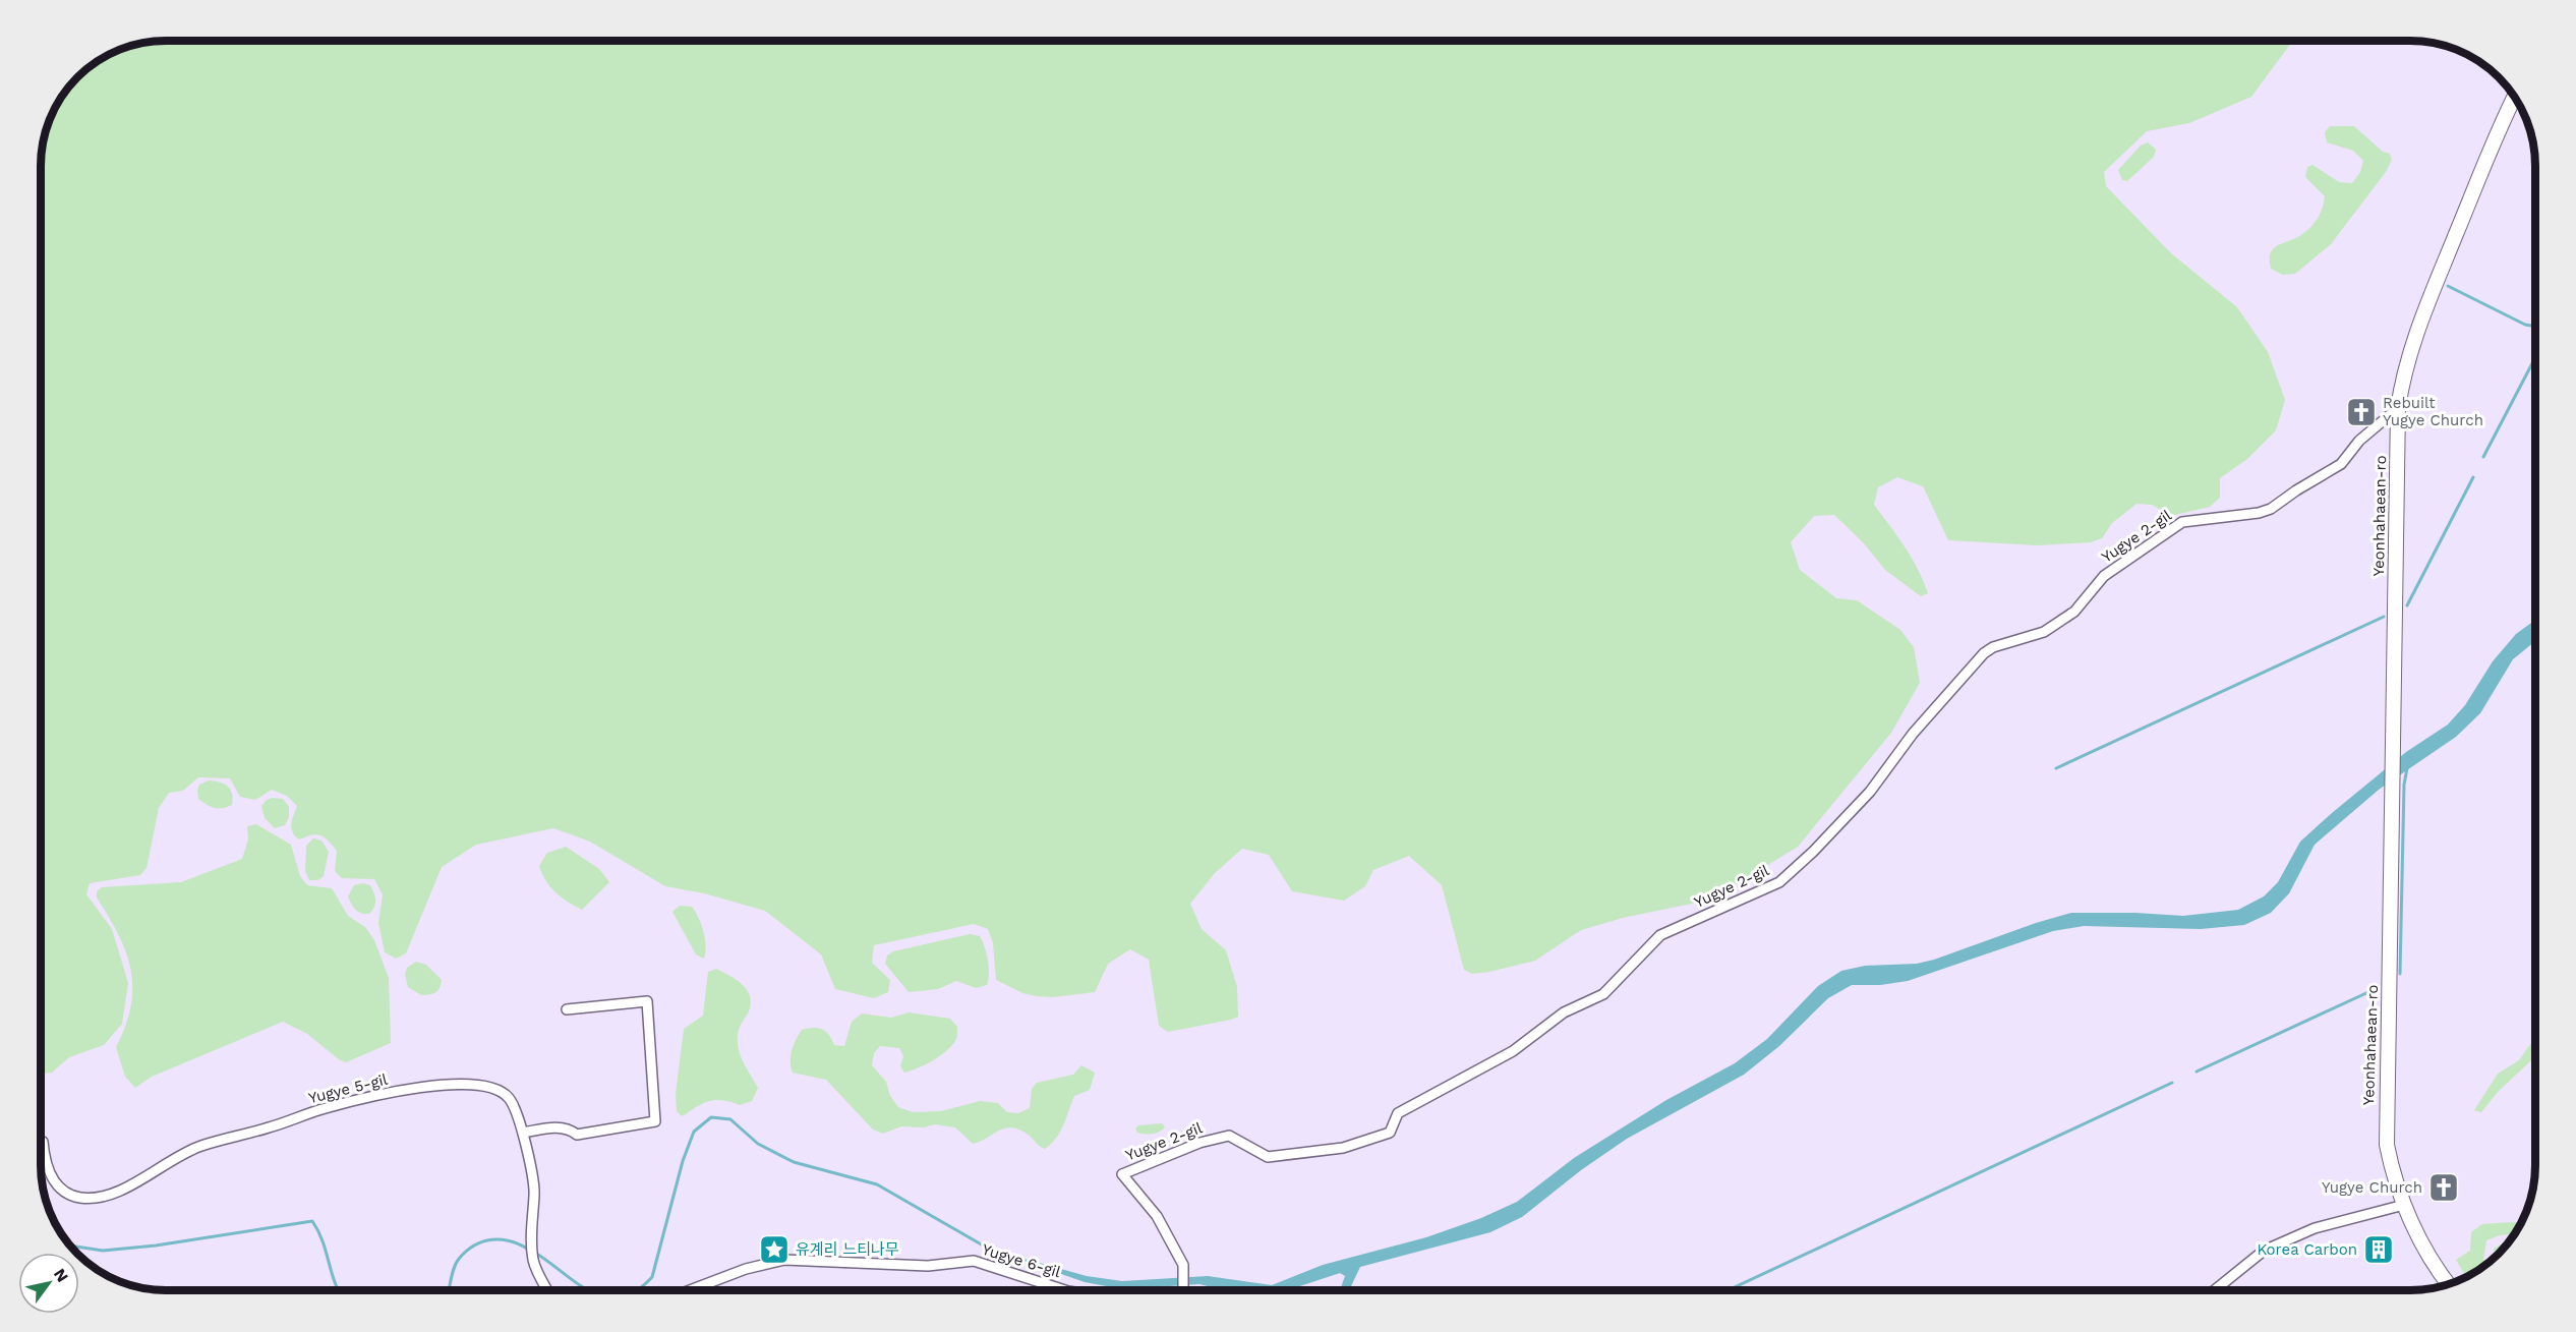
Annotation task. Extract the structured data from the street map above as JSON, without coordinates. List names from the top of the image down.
{
  "streets": {
    "street": [
      "Yeonhahaean-ro",
      "Yugye 2-gil",
      "Yugye 5-gil",
      "Yugye 6-gil"
    ]
  },
  "crossings": [
    ["Yeonhahaean-ro", "Yugye 2-gil"]
  ],
  "places": {
    "church": ["Rebuilt Yugye Church", "Yugye Church"],
    "place": ["유계리 느티나무"],
    "building": ["Korea Carbon"]
  },
  "north": "top right"
}
